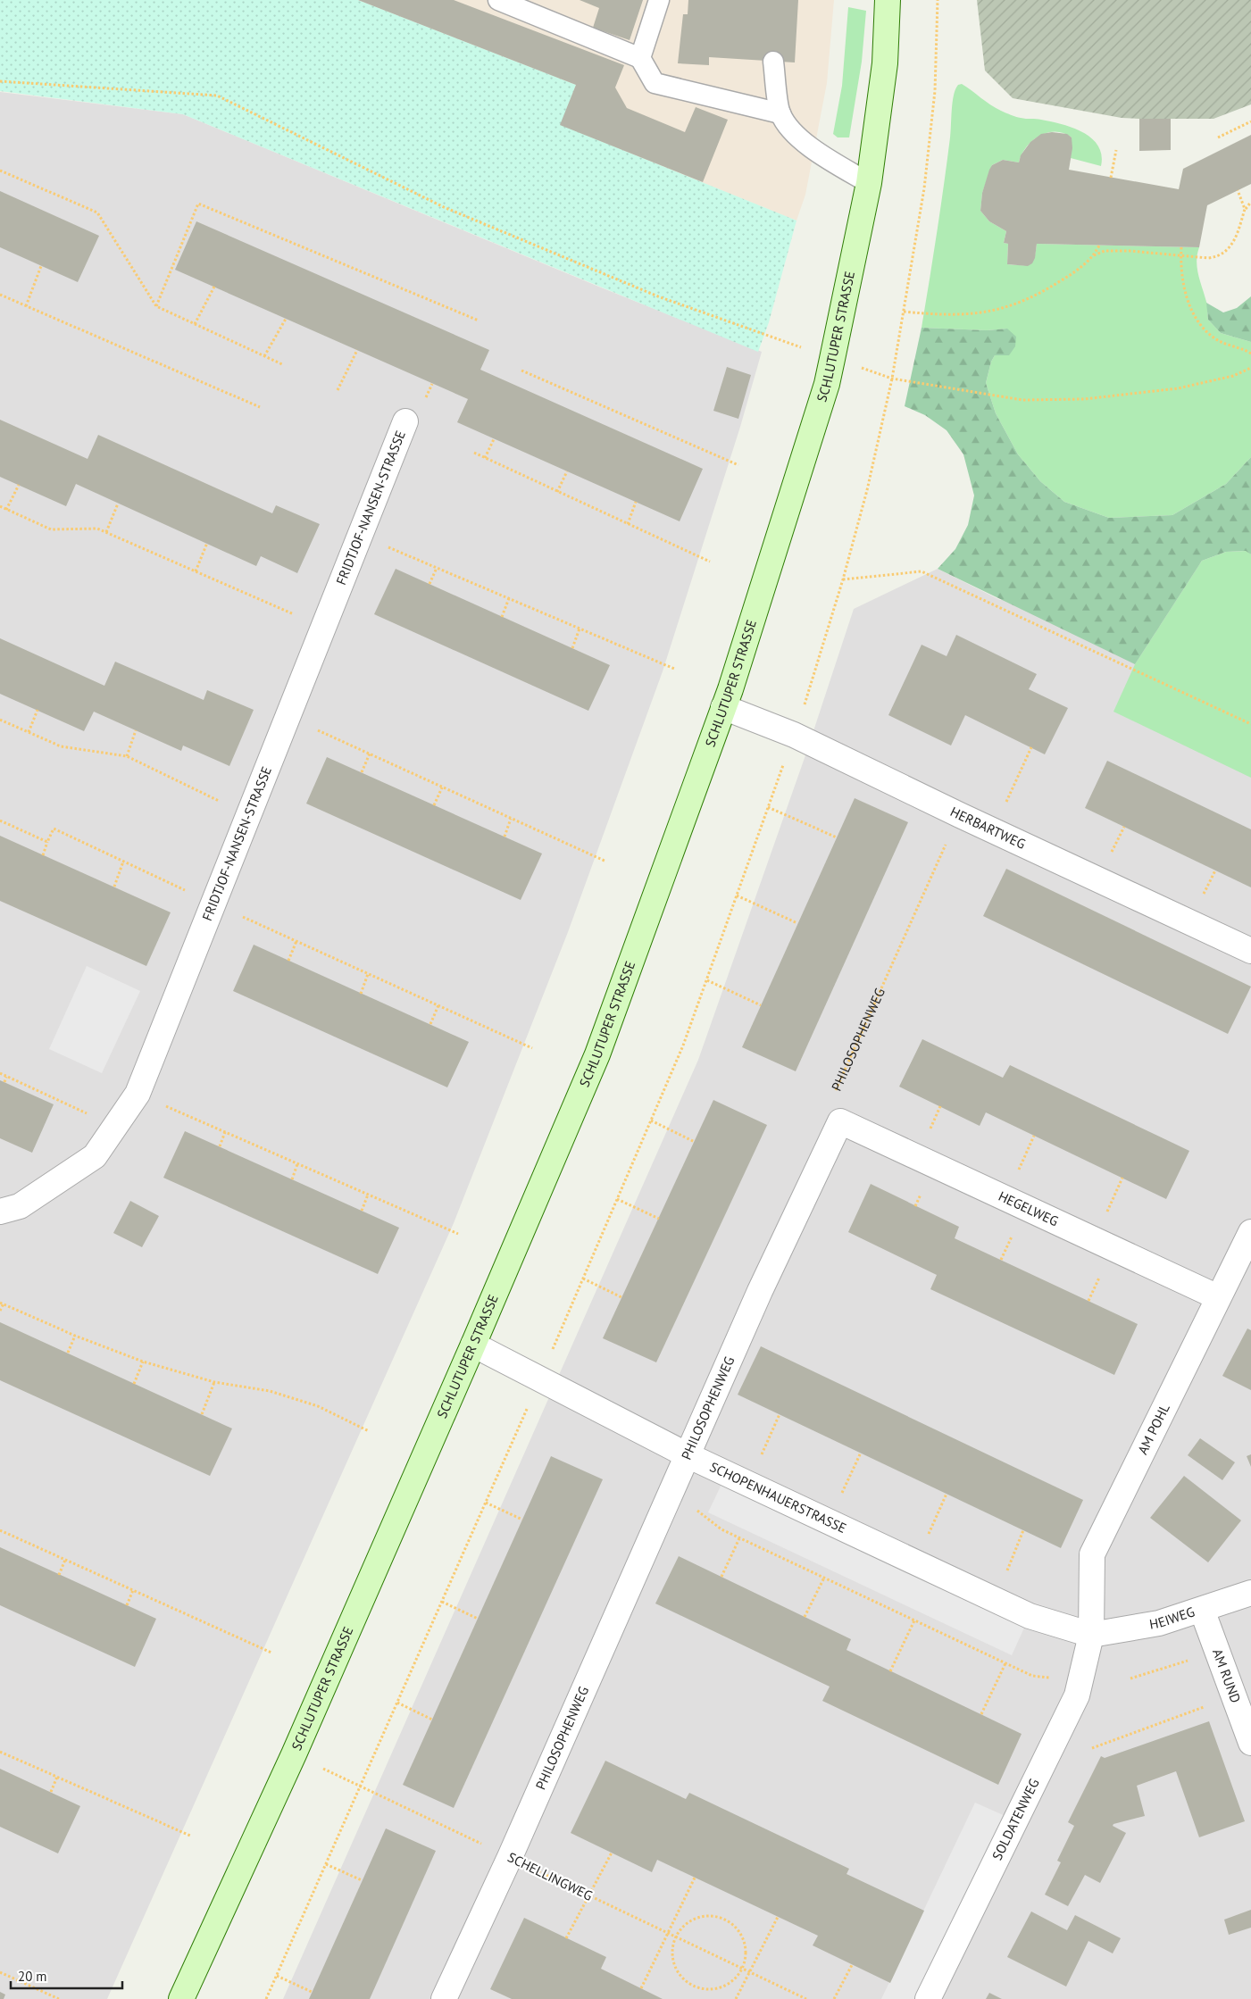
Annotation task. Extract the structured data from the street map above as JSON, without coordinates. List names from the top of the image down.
{
  "streets": {
    "main road": ["SCHLUTUPER STRASSE"],
    "street": [
      "FRIDTJOF-NANSEN-STRASSE",
      "HERBARTWEG",
      "PHILOSOPHENWEG",
      "HEGELWEG",
      "AM POHL",
      "SCHOPENHAUERSTRASSE",
      "HEIWEG",
      "AM RUND",
      "SOLDATENWEG"
    ],
    "path": ["SCHELLINGWEG"]
  },
  "crossings": [
    ["SCHLUTUPER STRASSE", "HERBARTWEG"],
    ["SCHLUTUPER STRASSE", "SCHOPENHAUERSTRASSE"],
    ["SCHLUTUPER STRASSE", "SCHELLINGWEG"],
    ["HERBARTWEG", "PHILOSOPHENWEG"],
    ["PHILOSOPHENWEG", "HEGELWEG"],
    ["PHILOSOPHENWEG", "SCHOPENHAUERSTRASSE"],
    ["PHILOSOPHENWEG", "SCHELLINGWEG"],
    ["HEGELWEG", "AM POHL"],
    ["AM POHL", "SCHOPENHAUERSTRASSE"],
    ["AM POHL", "HEIWEG"],
    ["AM POHL", "SOLDATENWEG"],
    ["SCHOPENHAUERSTRASSE", "HEIWEG"],
    ["SCHOPENHAUERSTRASSE", "SOLDATENWEG"],
    ["HEIWEG", "AM RUND"],
    ["HEIWEG", "SOLDATENWEG"]
  ],
  "scale_bar": "20 m"
}
